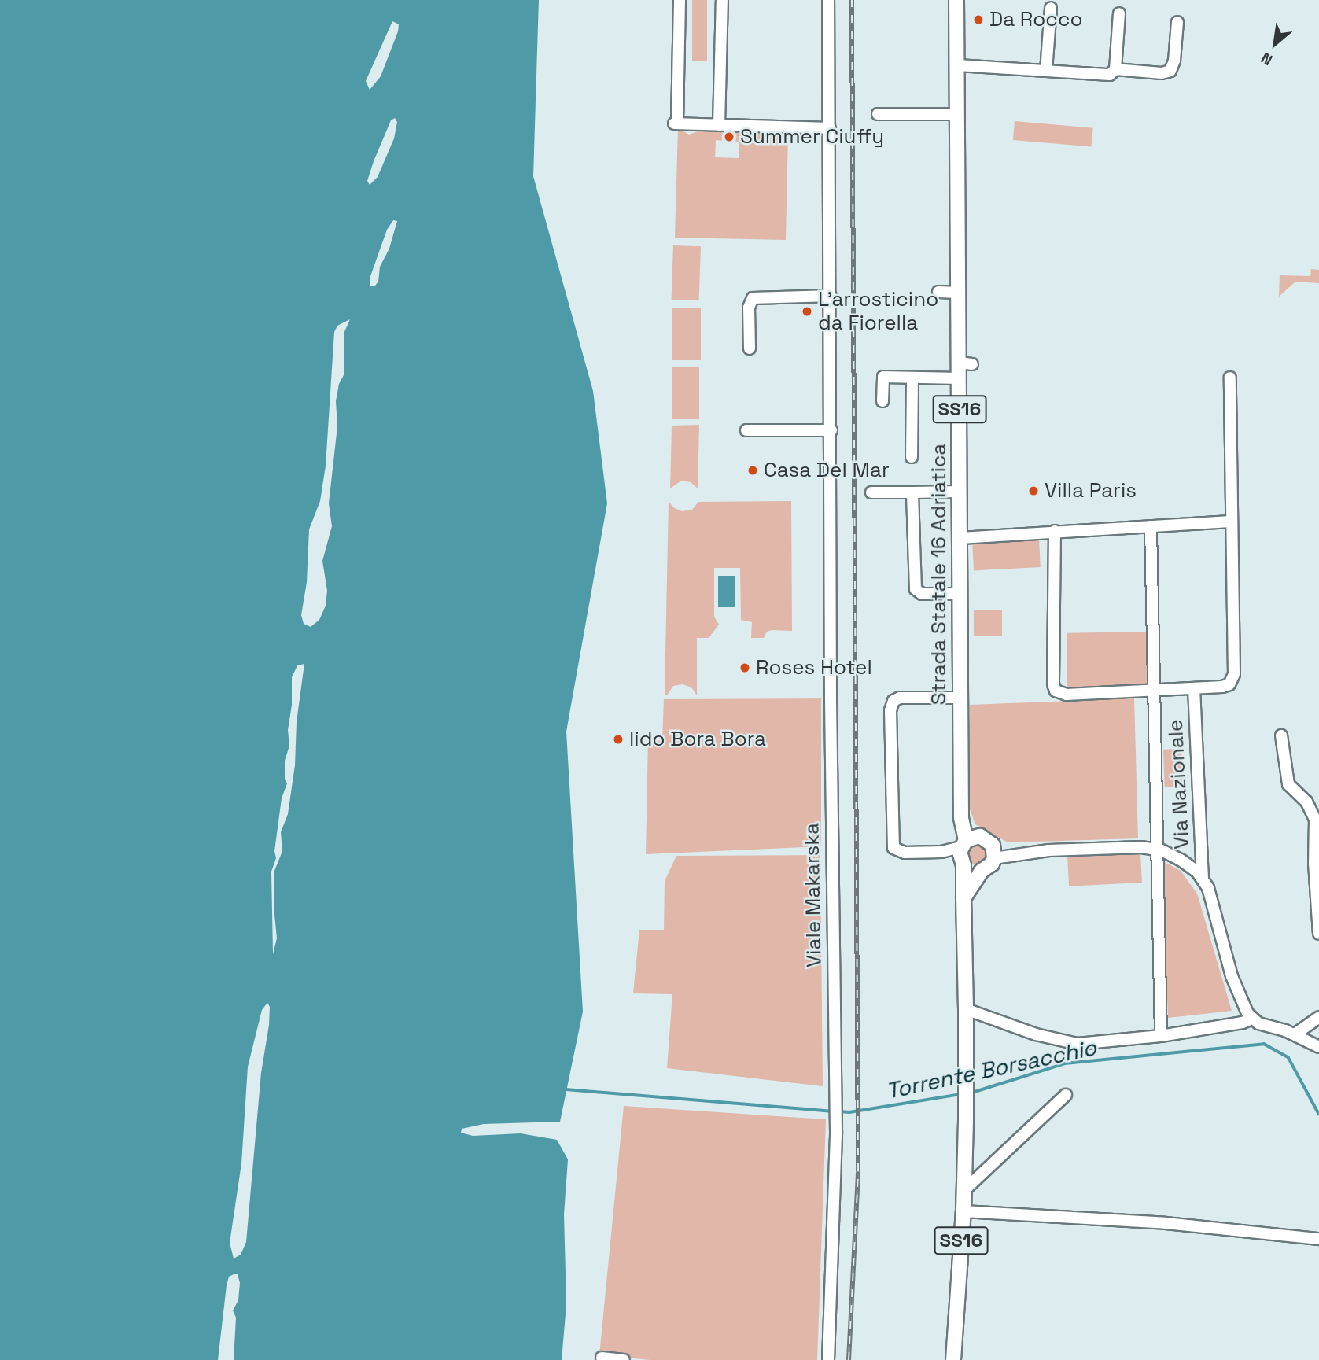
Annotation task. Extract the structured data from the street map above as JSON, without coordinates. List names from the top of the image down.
{
  "streets": {
    "main road": ["SS16", "Strada Statale 16 Adriatica"],
    "street": ["Via Nazionale", "Viale Makarska"]
  },
  "crossings": [
    ["Strada Statale 16 Adriatica", "Via Nazionale"]
  ],
  "water": ["Torrente Borsacchio"],
  "places": [
    "Da Rocco",
    "Summer Ciuffy",
    "L'arrosticino da Fiorella",
    "Casa Del Mar",
    "Villa Paris",
    "Roses Hotel",
    "lido Bora Bora"
  ],
  "north": "bottom left"
}
